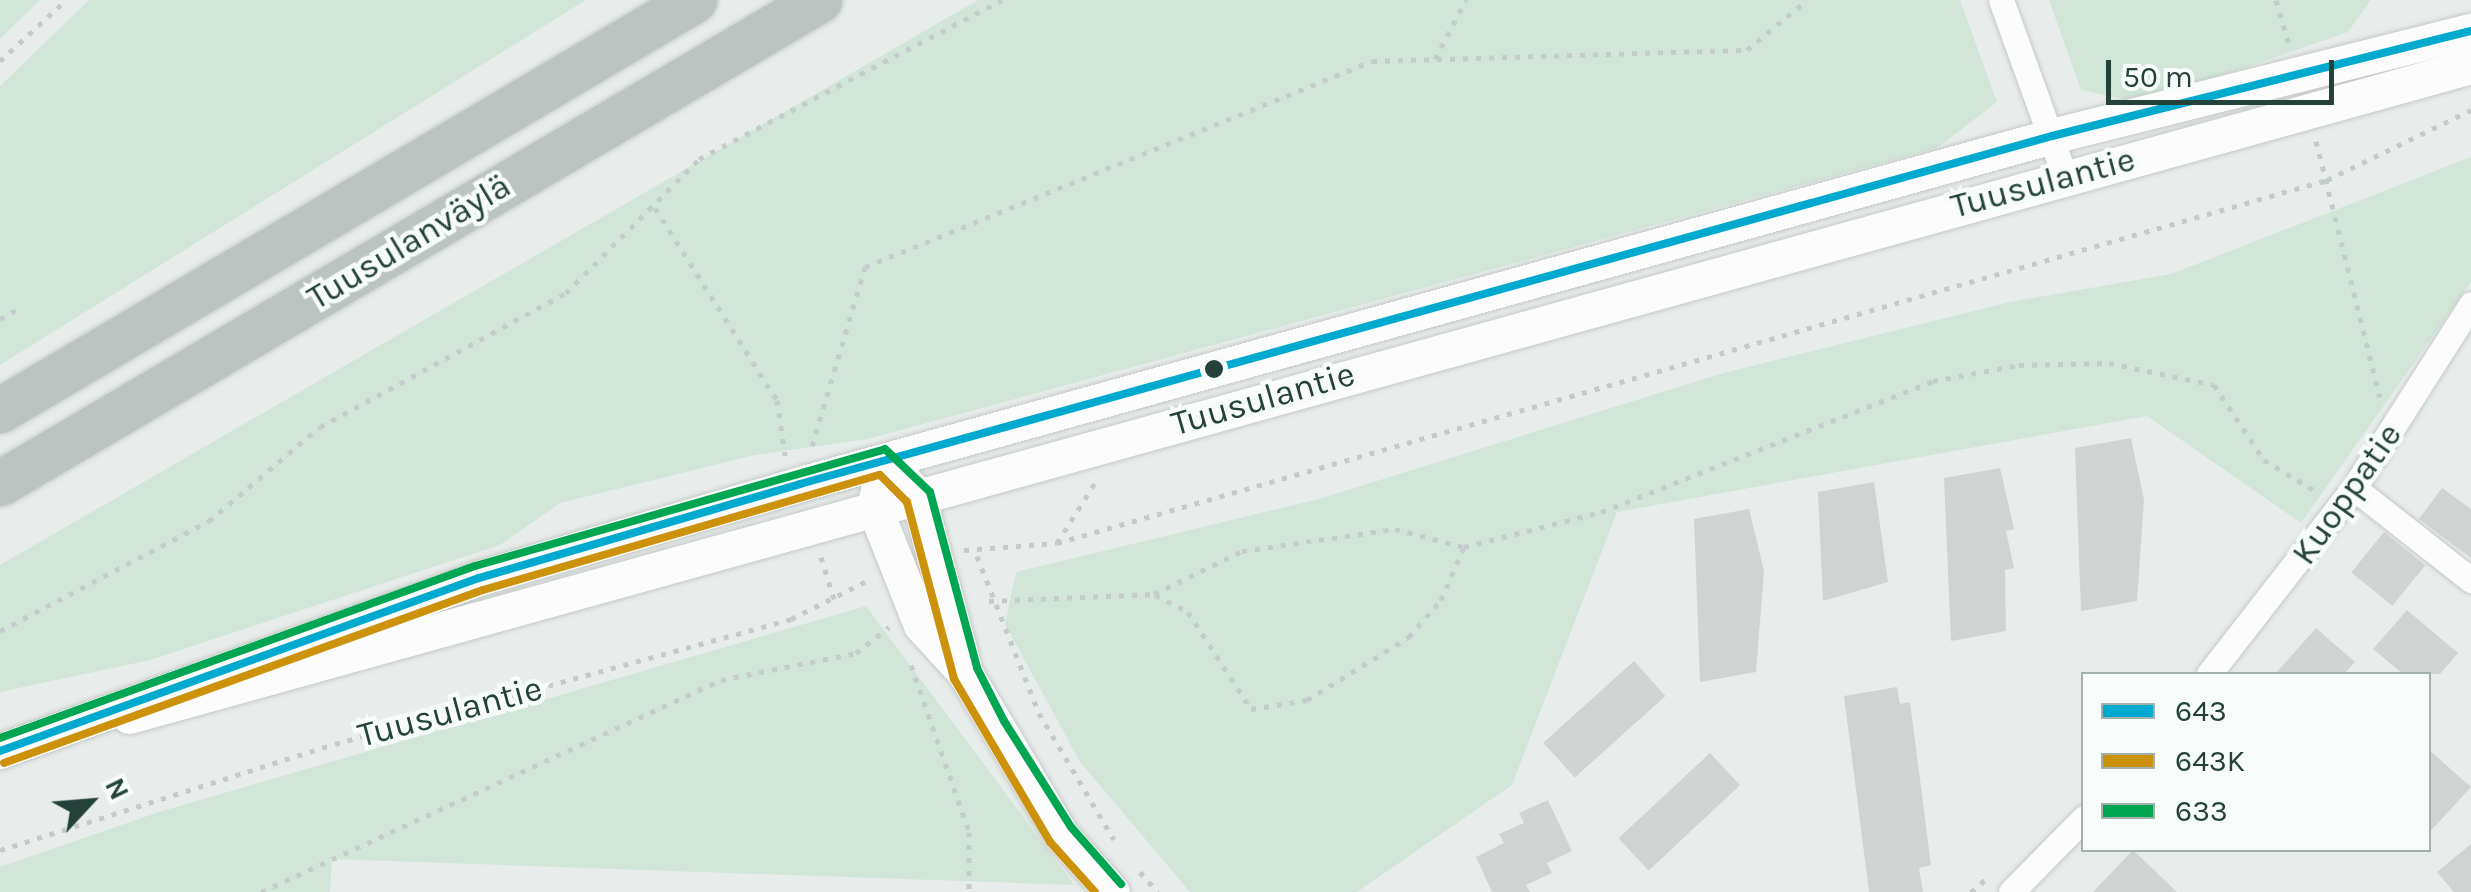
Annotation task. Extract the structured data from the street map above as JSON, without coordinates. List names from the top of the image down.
{
  "streets": {
    "highway": ["Tuusulanväylä"],
    "main road": ["Tuusulantie"],
    "street": ["Kuoppatie"]
  },
  "lines": ["transit line 643", "transit line 633", "transit line 643K"],
  "legend": ["643", "643K", "633"],
  "scale_bar": "50 m",
  "north": "top right"
}
